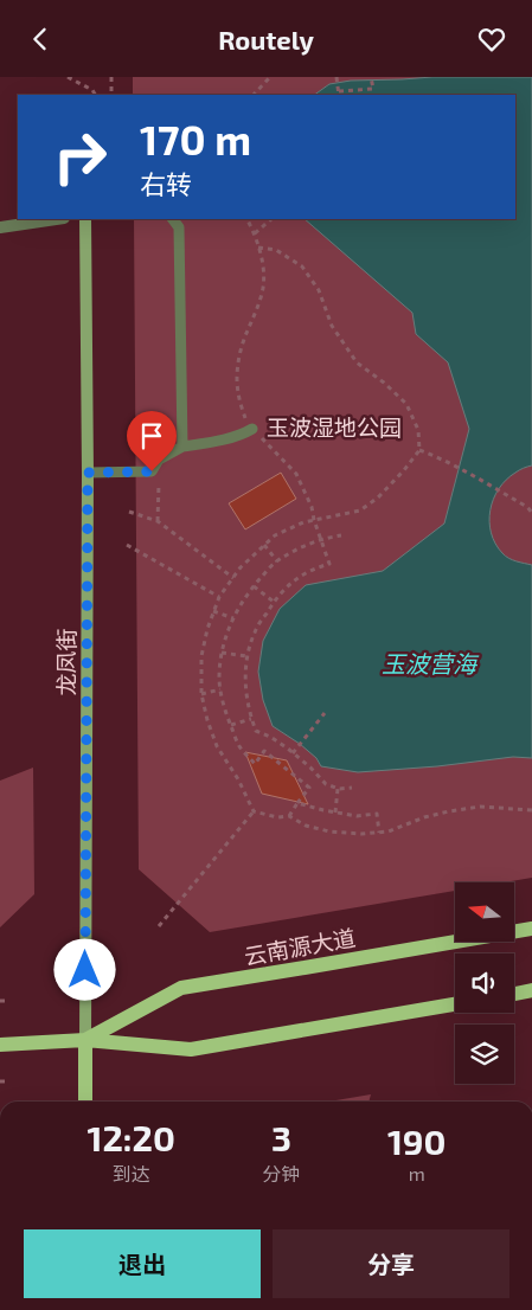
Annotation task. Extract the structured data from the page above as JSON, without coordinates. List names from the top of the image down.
{
  "streets": {
    "main road": ["龙凤街", "云南源大道"]
  },
  "crossings": [
    ["龙凤街", "云南源大道"]
  ],
  "water": ["玉波营海"],
  "parks": ["玉波湿地公园"],
  "north": "left",
  "page": {
    "header": "Routely",
    "turn": ["170 m", "右转"],
    "eta": [
      "12:20",
      "到达",
      "3",
      "分钟",
      "190",
      "m"
    ],
    "buttons": ["退出", "分享"]
  }
}
